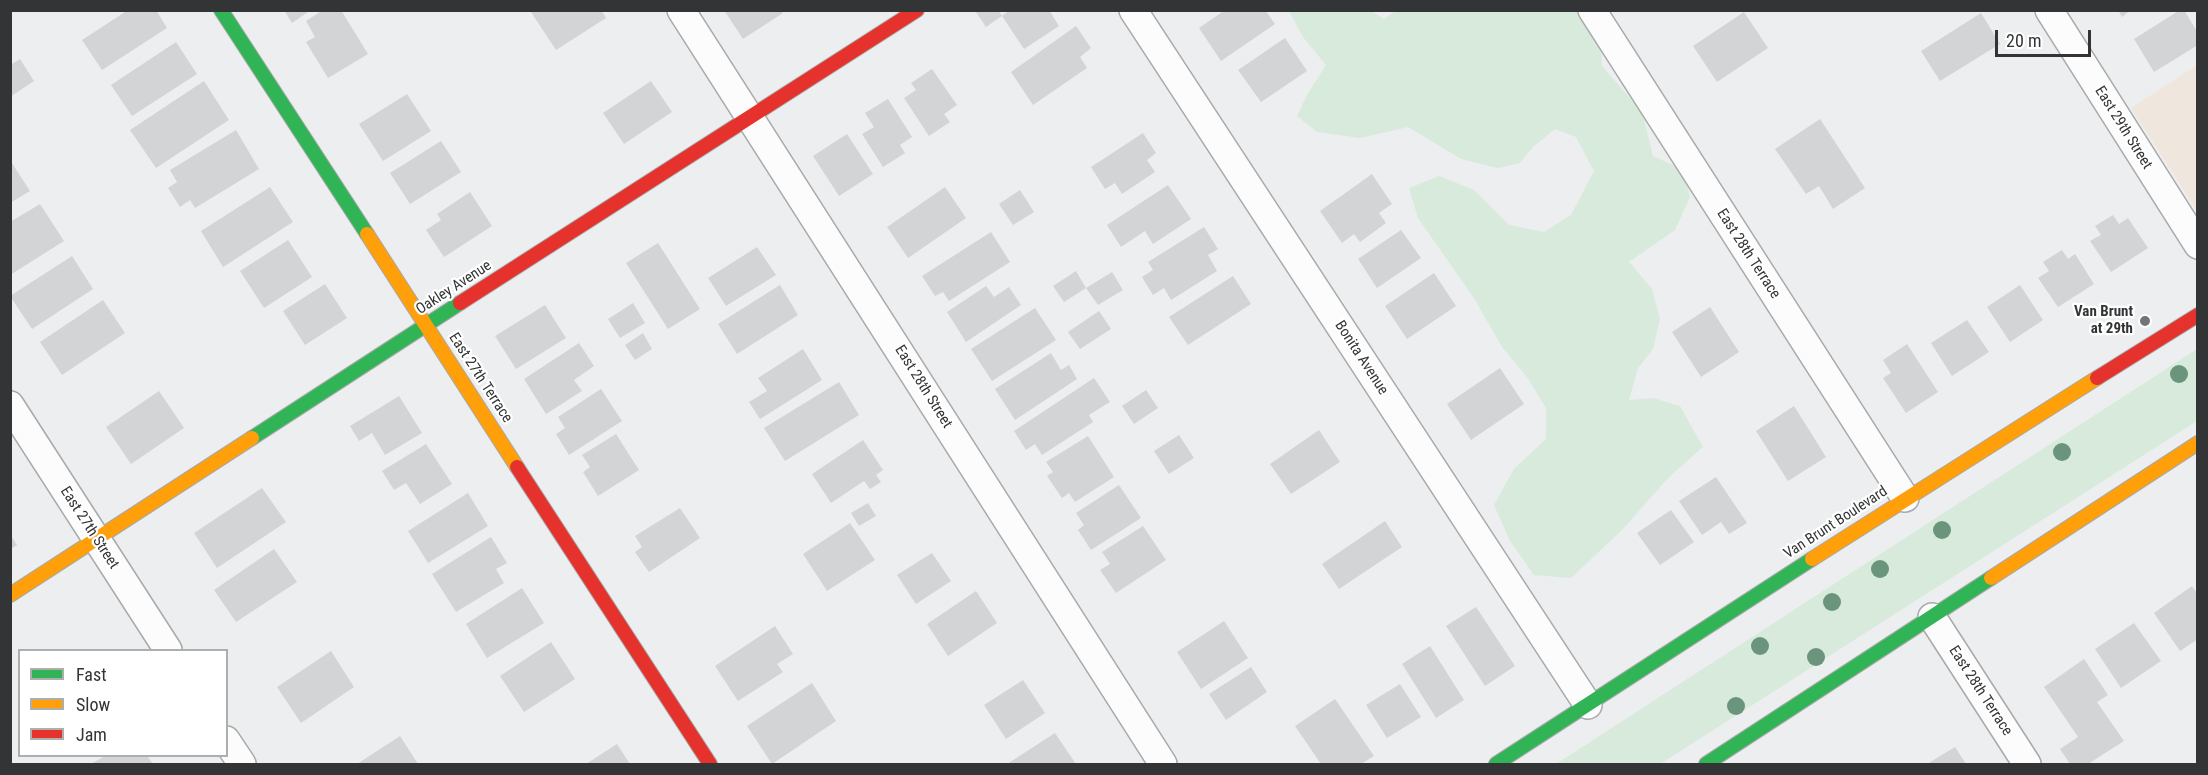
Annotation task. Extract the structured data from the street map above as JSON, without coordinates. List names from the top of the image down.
{
  "streets": {
    "street": [
      "East 29th Street",
      "East 28th Terrace",
      "Oakley Avenue",
      "Bonita Avenue",
      "East 27th Terrace",
      "East 28th Street",
      "Van Brunt Boulevard",
      "East 27th Street"
    ]
  },
  "crossings": [
    ["East 28th Terrace", "Van Brunt Boulevard"],
    ["Oakley Avenue", "East 27th Terrace"],
    ["Oakley Avenue", "East 28th Street"],
    ["Oakley Avenue", "East 27th Street"],
    ["Bonita Avenue", "Van Brunt Boulevard"]
  ],
  "places": ["Van Brunt at 29th"],
  "legend": ["Fast", "Slow", "Jam"],
  "scale_bar": "20 m"
}
